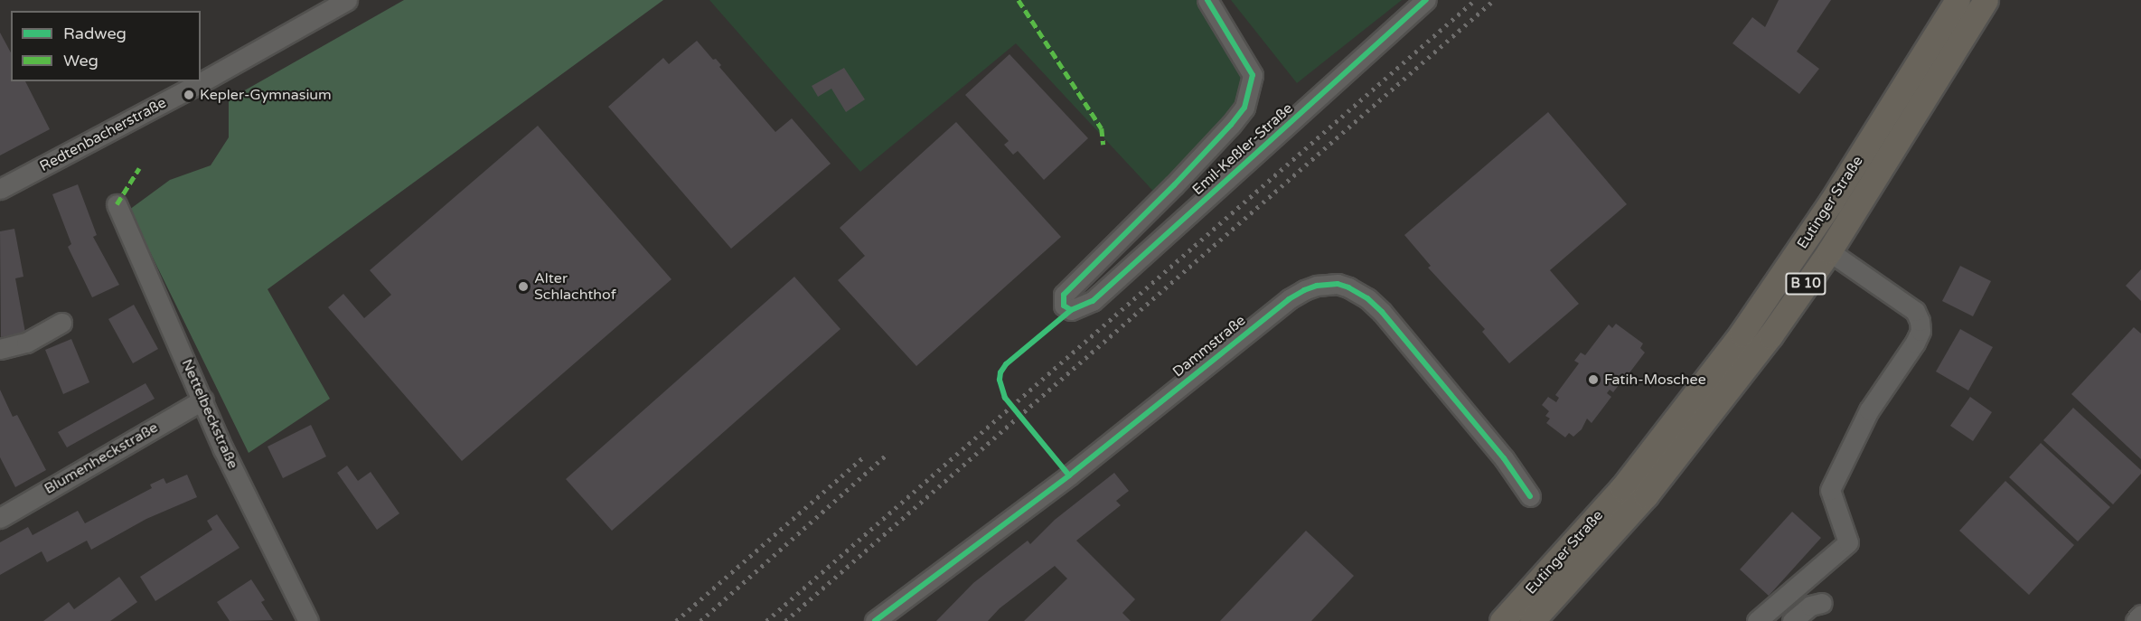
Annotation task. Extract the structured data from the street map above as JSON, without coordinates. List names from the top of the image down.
{
  "streets": {
    "main road": ["Eutinger Straße", "B 10"],
    "street": [
      "Redtenbacherstraße",
      "Emil-Keßler-Straße",
      "Dammstraße",
      "Nettelbeckstraße",
      "Blumenheckstraße"
    ]
  },
  "crossings": [
    ["Nettelbeckstraße", "Blumenheckstraße"]
  ],
  "places": ["Kepler-Gymnasium", "Alter Schlachthof", "Fatih-Moschee"],
  "legend": ["Radweg", "Weg"]
}
